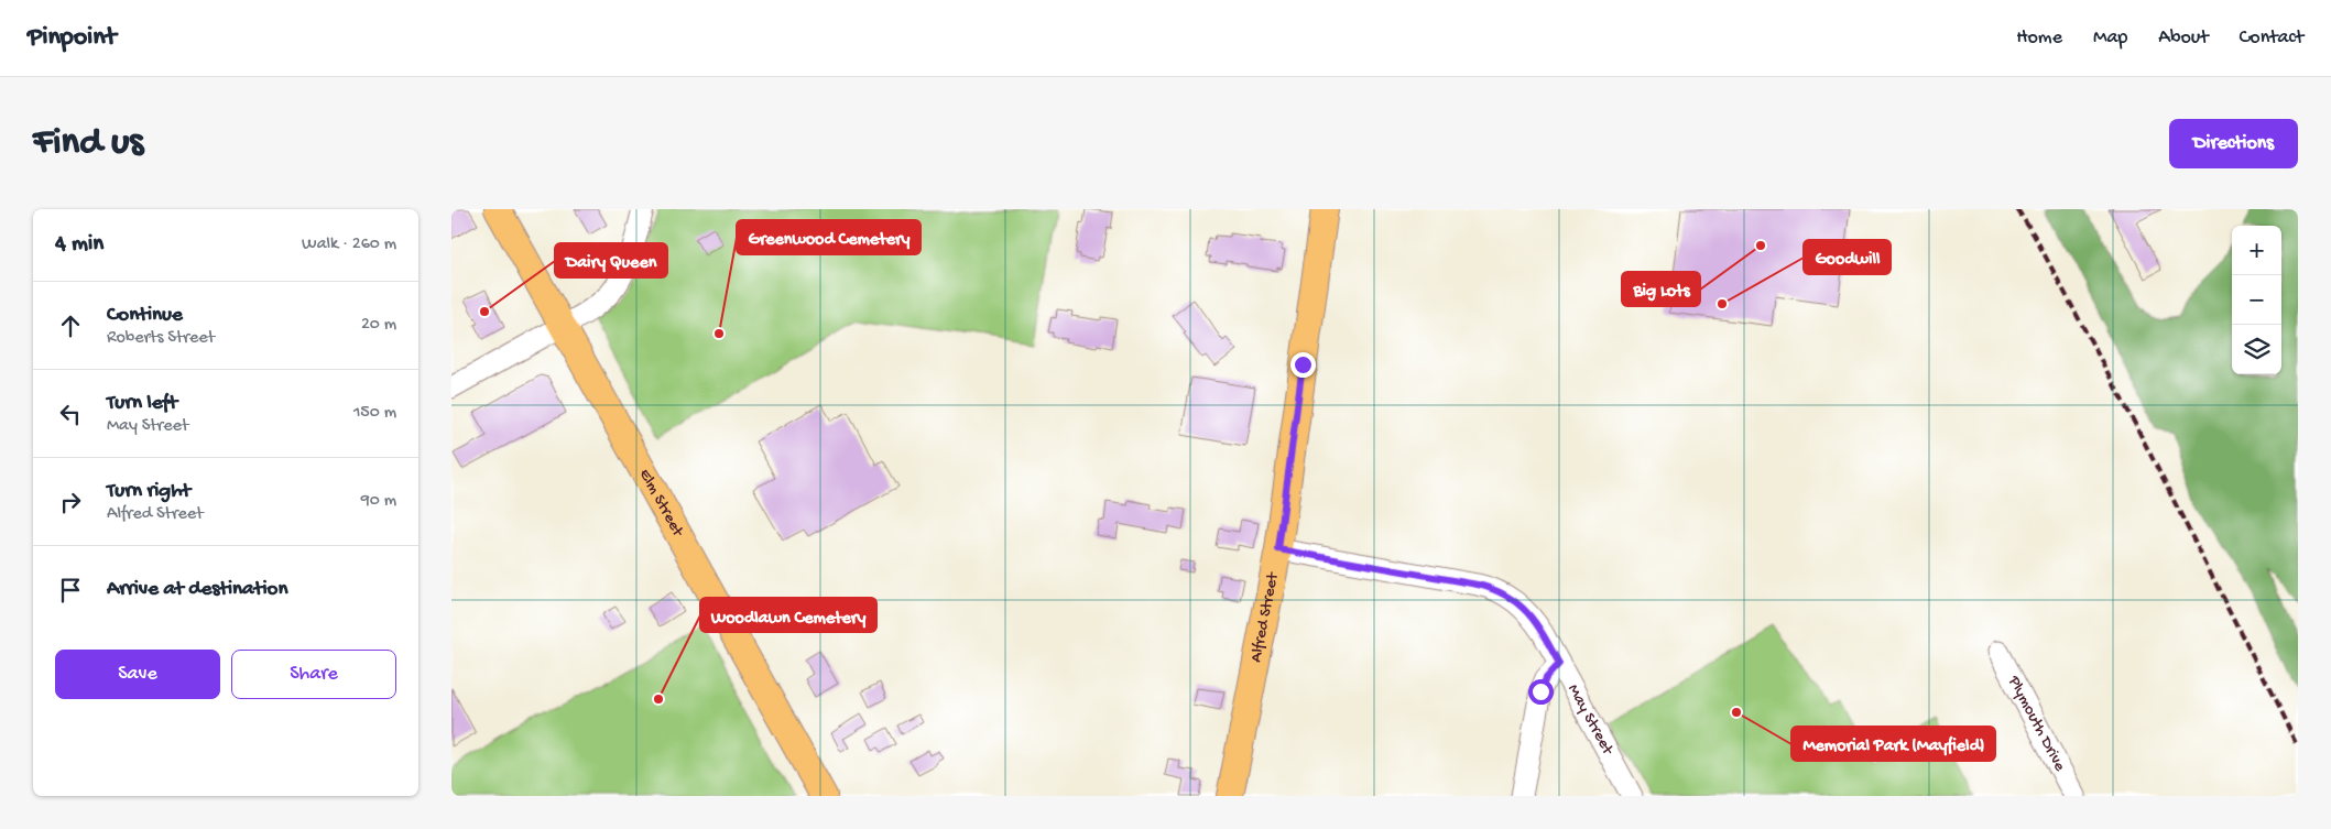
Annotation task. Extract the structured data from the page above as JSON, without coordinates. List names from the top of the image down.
{
  "streets": {
    "main road": ["Elm Street", "Alfred Street"],
    "street": ["May Street", "Plymouth Drive"]
  },
  "crossings": [
    ["Alfred Street", "May Street"]
  ],
  "places": [
    "Big Lots",
    "Goodwill",
    "Dairy Queen",
    "Greenwood Cemetery",
    "Woodlawn Cemetery",
    "Memorial Park (Mayfield)"
  ],
  "page": {
    "header": "Pinpoint",
    "nav": [
      "Home",
      "Map",
      "About",
      "Contact"
    ],
    "buttons": [
      "Directions",
      ["Save", "Share"]
    ],
    "title": "Find us",
    "heading": ["4 min", "Walk · 260 m"],
    "map_buttons": ["+", "−"],
    "list": [
      ["Continue", "Roberts Street", "20 m"],
      ["Turn left", "May Street", "150 m"],
      ["Turn right", "Alfred Street", "90 m"],
      "Arrive at destination"
    ]
  }
}
